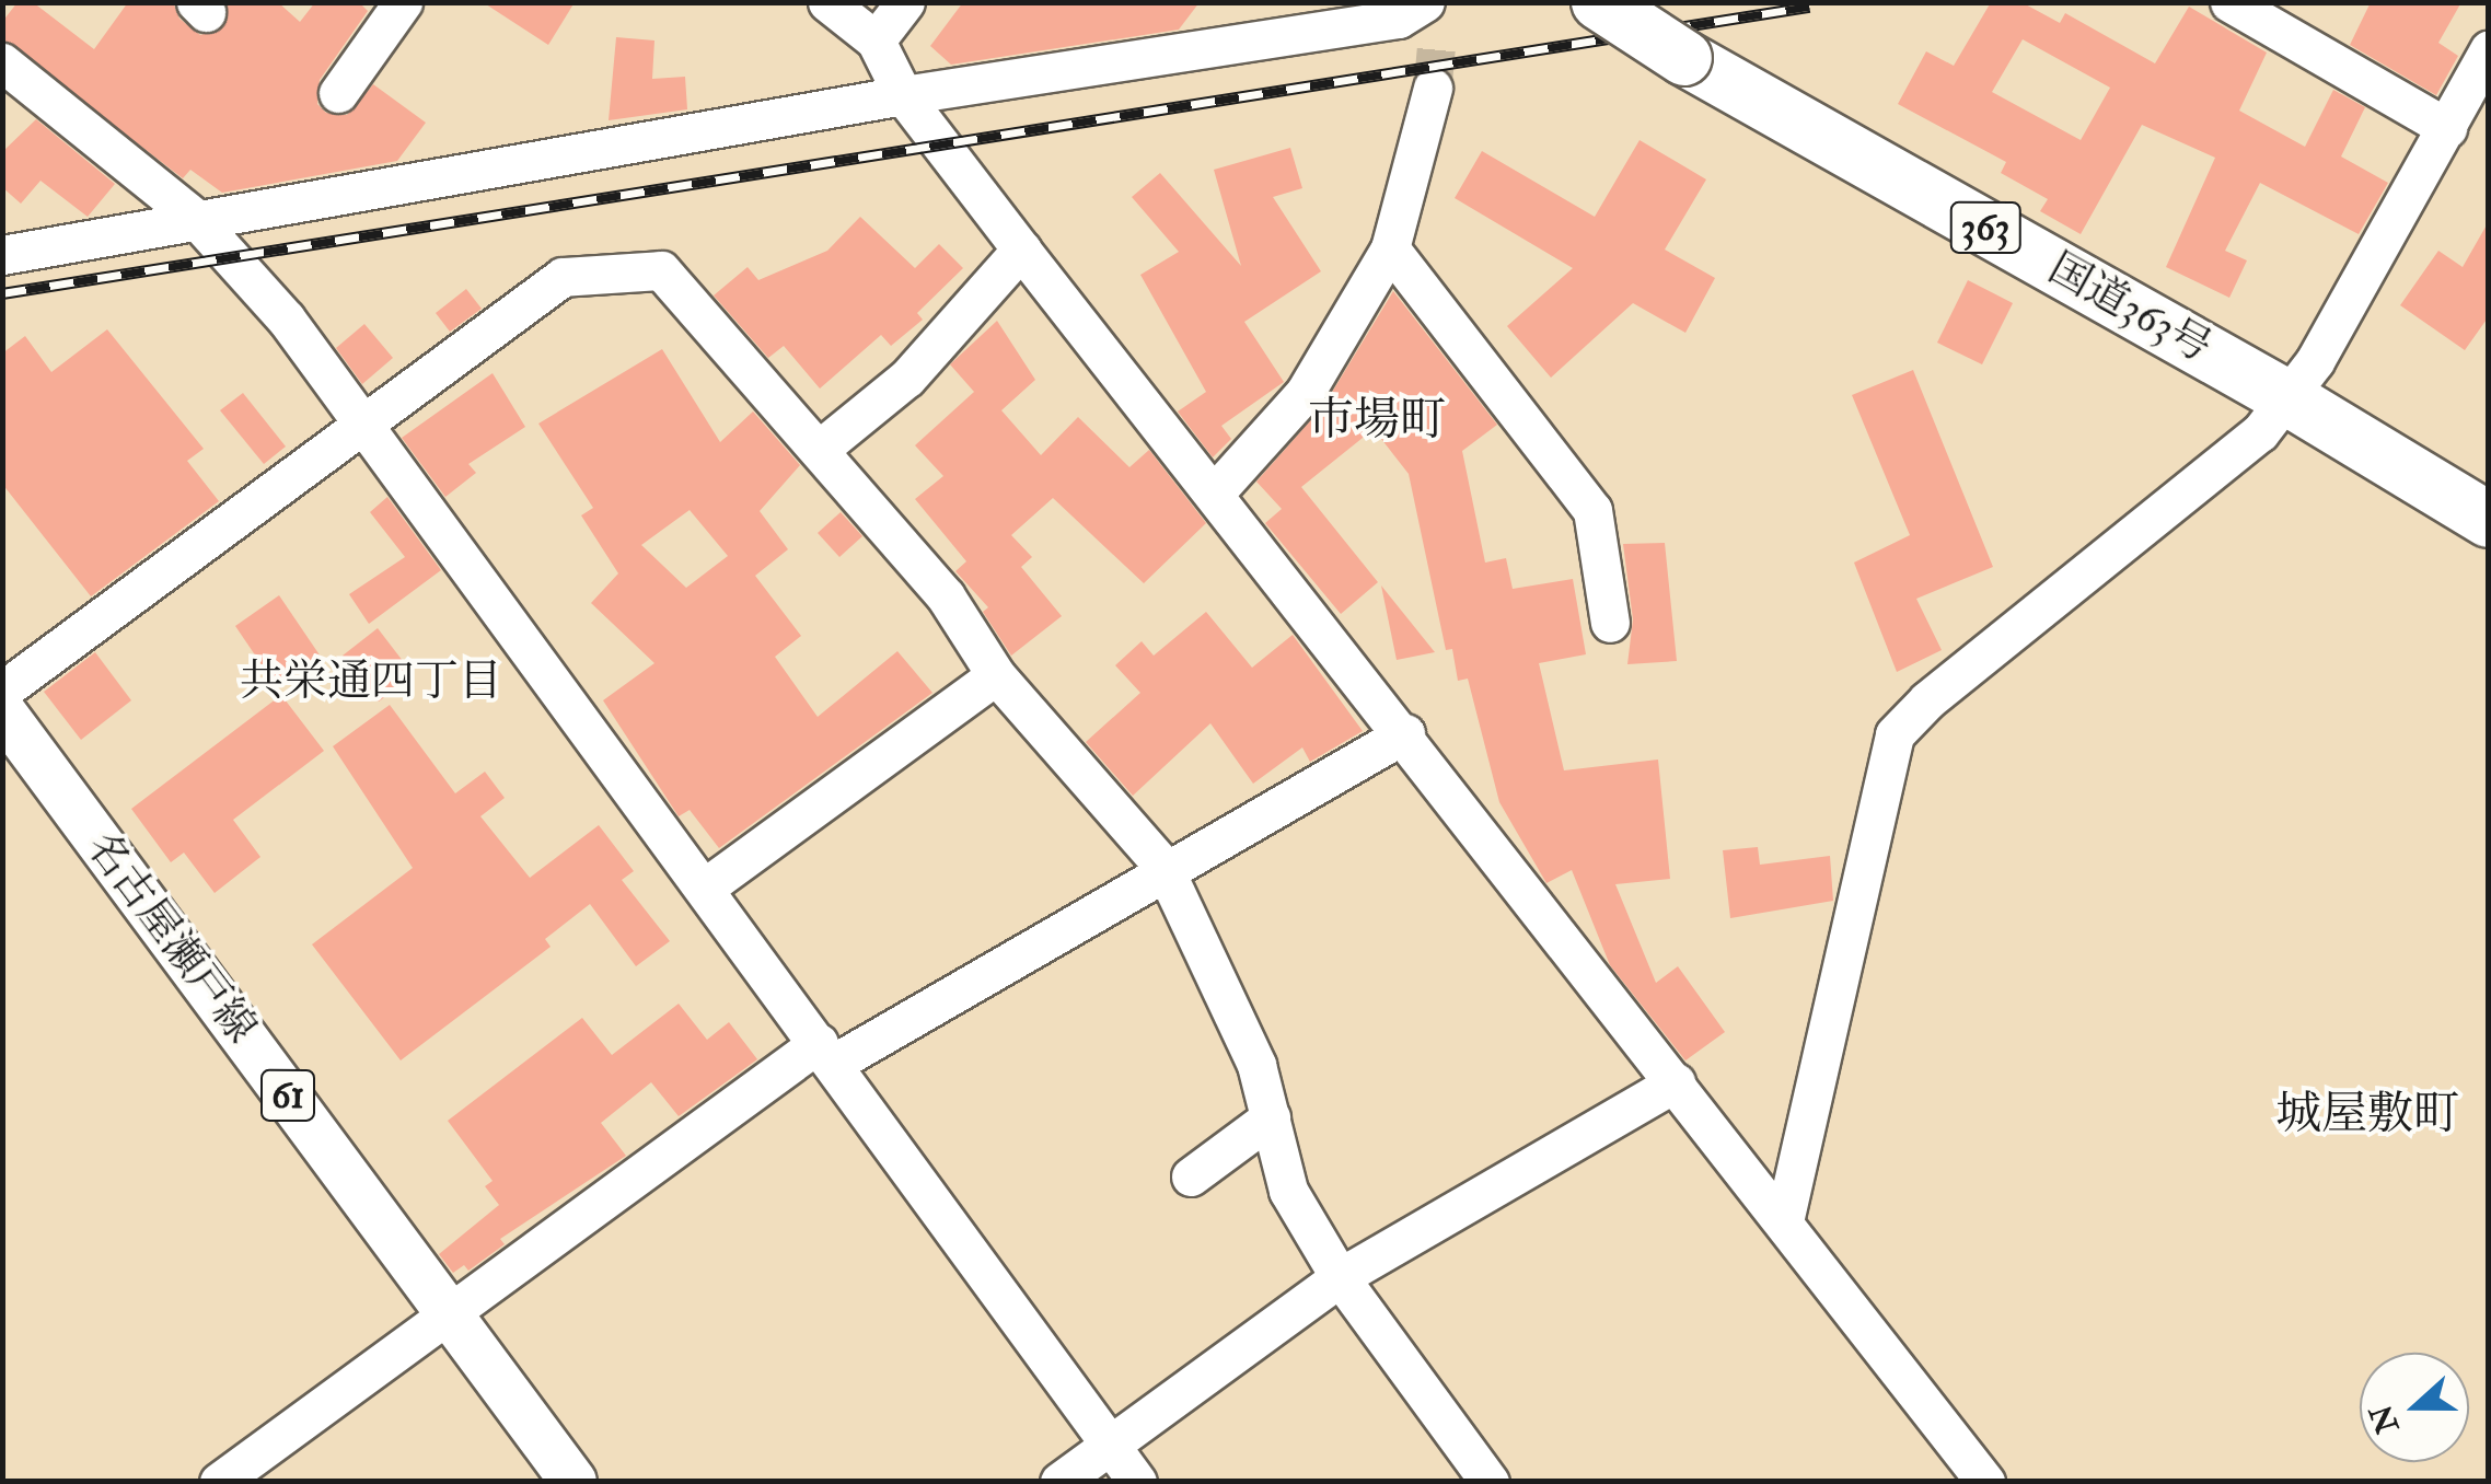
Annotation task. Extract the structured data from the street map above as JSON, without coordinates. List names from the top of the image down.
{
  "streets": {
    "highway": ["363", "国道363号"],
    "main road": ["名古屋瀬戸線", "61"]
  },
  "districts": ["市場町", "共栄通四丁目", "城屋敷町"],
  "north": "left"
}
